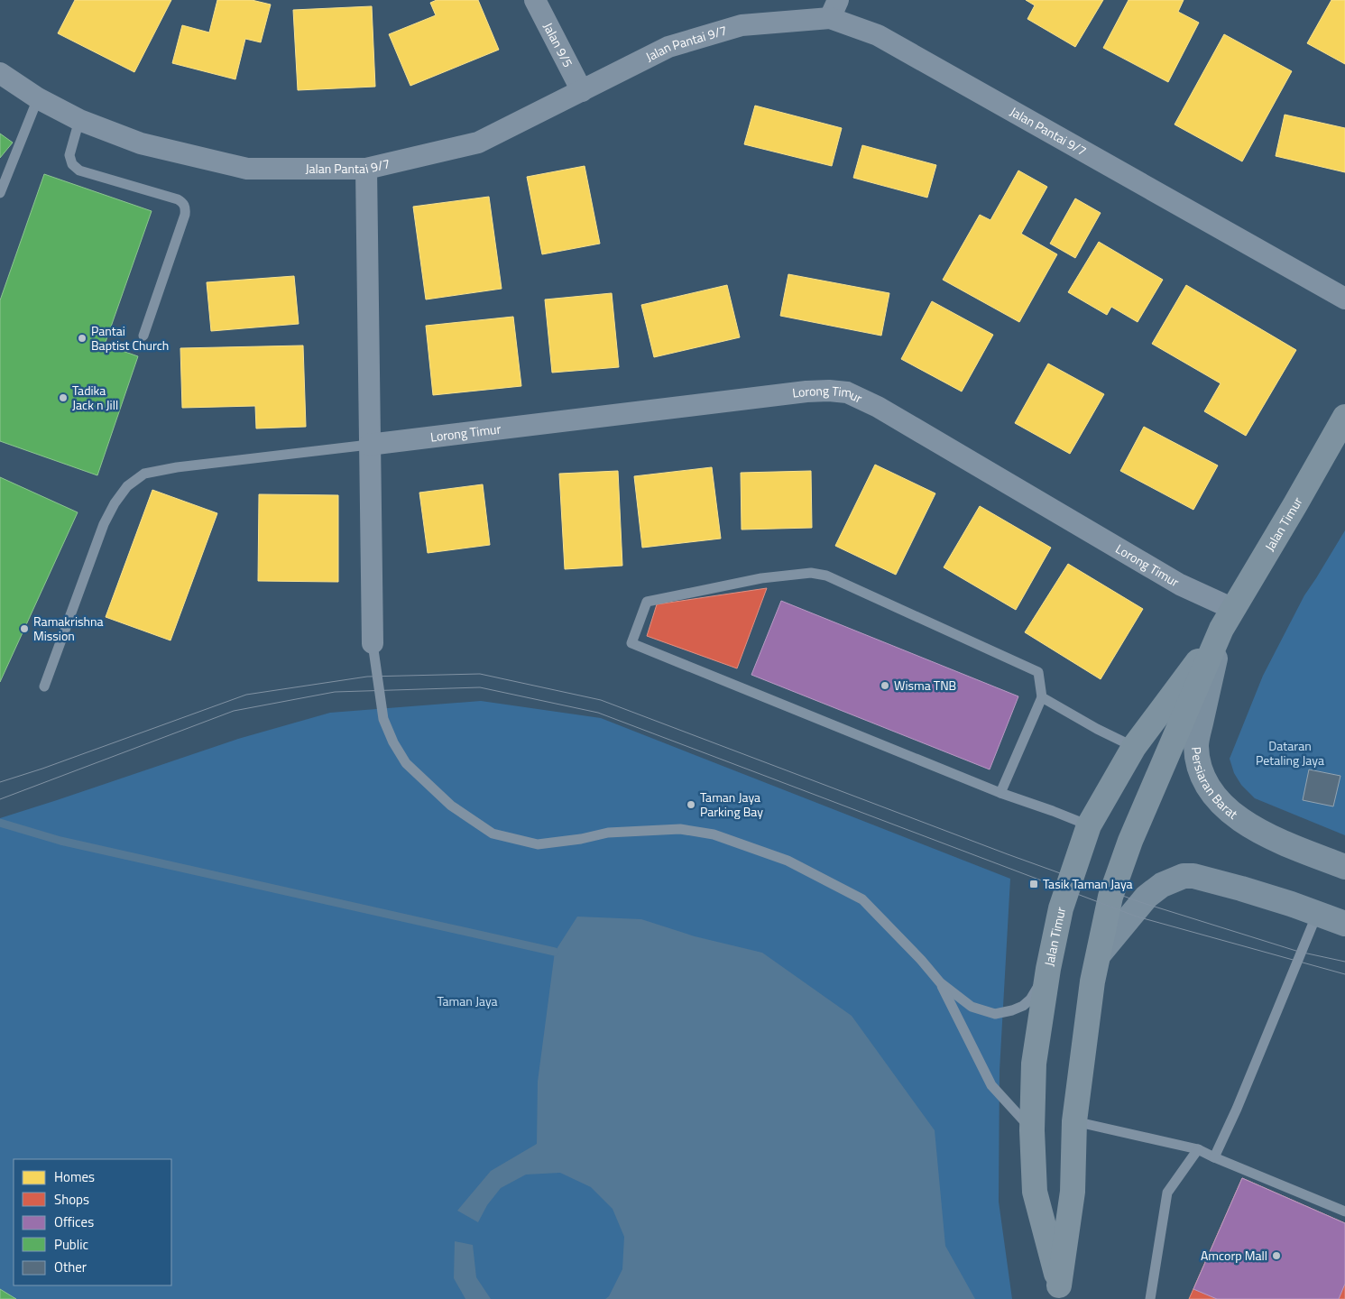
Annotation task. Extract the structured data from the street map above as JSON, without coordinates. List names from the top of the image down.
{
  "streets": {
    "main road": ["Jalan Timur"],
    "street": [
      "Jalan Pantai 9/7",
      "Jalan 9/5",
      "Lorong Timur",
      "Persiaran Barat"
    ]
  },
  "crossings": [
    ["Jalan Pantai 9/7", "Jalan 9/5"],
    ["Lorong Timur", "Jalan Timur"],
    ["Lorong Timur", "Persiaran Barat"],
    ["Jalan Timur", "Persiaran Barat"]
  ],
  "parks": ["Dataran Petaling Jaya", "Taman Jaya"],
  "places": {
    "other": [
      "Pantai Baptist Church",
      "Tadika Jack n Jill",
      "Ramakrishna Mission",
      "Wisma TNB",
      "Taman Jaya Parking Bay",
      "Amcorp Mall"
    ],
    "transit": ["Tasik Taman Jaya"]
  },
  "legend": [
    "Homes",
    "Shops",
    "Offices",
    "Public",
    "Other"
  ]
}
